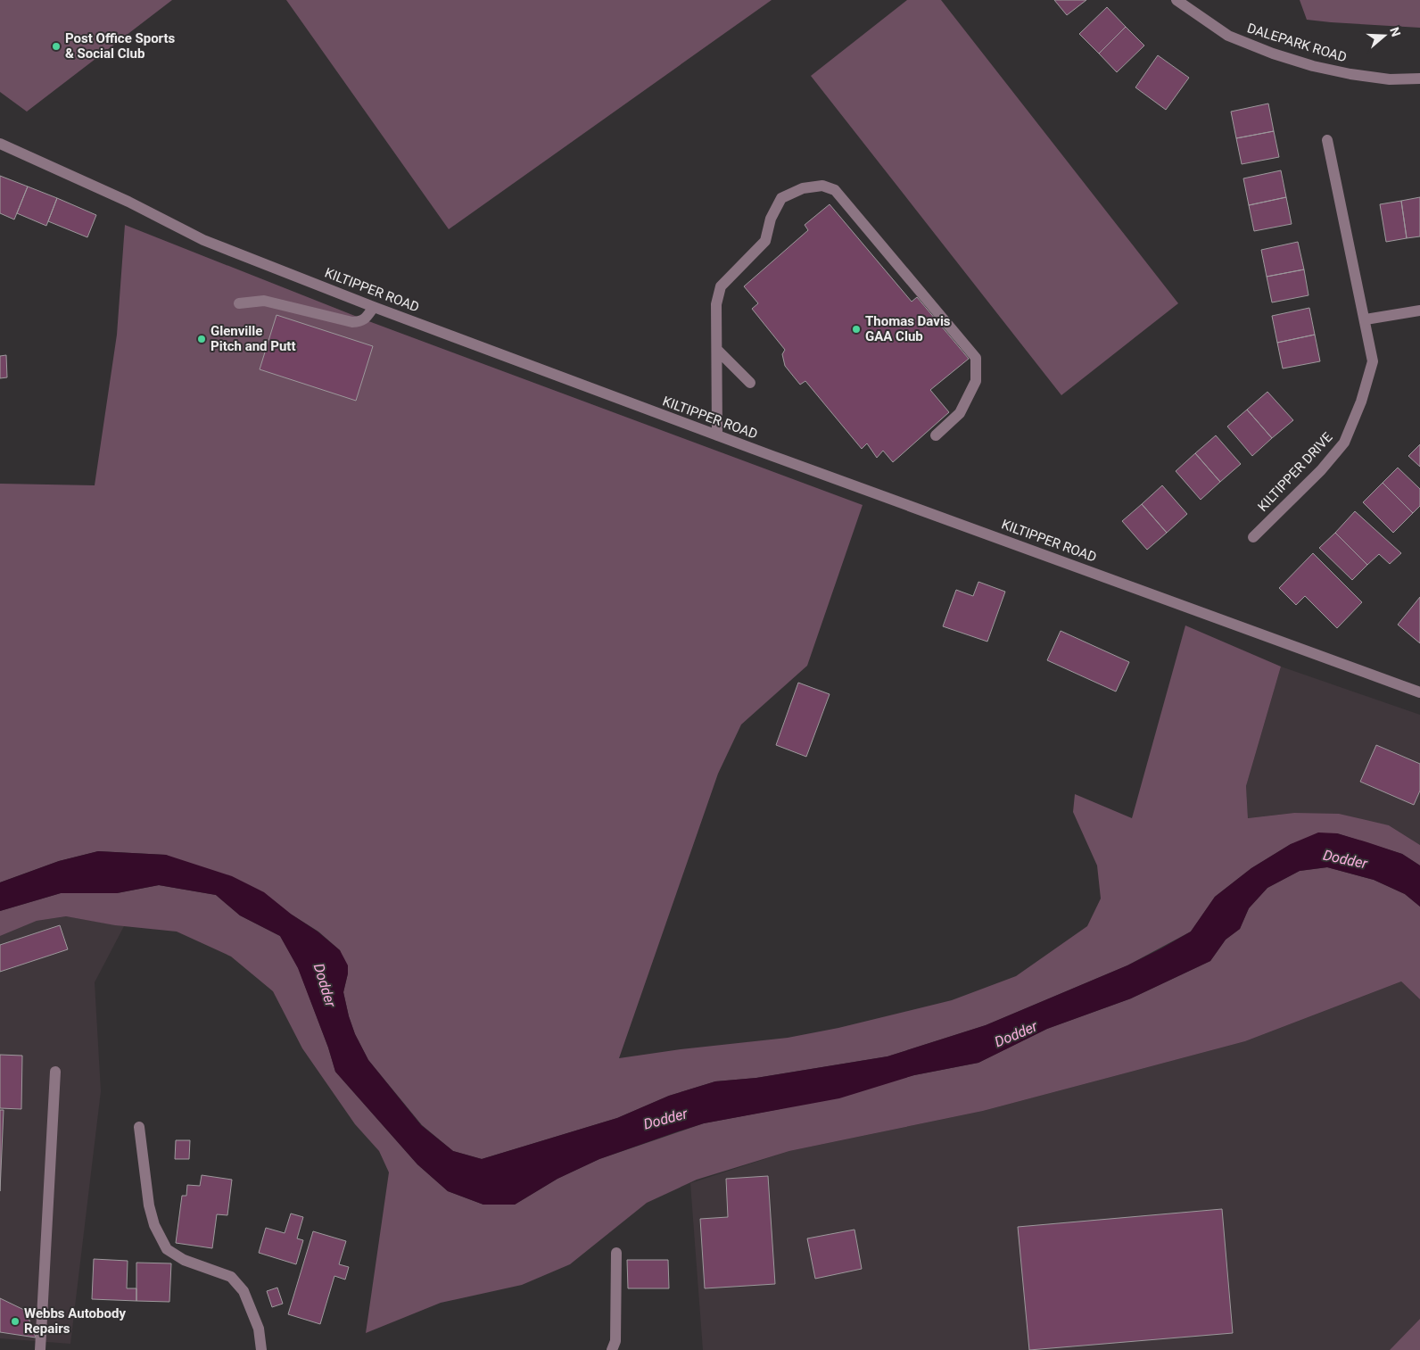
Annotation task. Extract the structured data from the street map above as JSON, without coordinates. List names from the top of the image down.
{
  "streets": {
    "street": ["DALEPARK ROAD", "KILTIPPER ROAD", "KILTIPPER DRIVE"]
  },
  "water": ["Dodder"],
  "places": [
    "Post Office Sports & Social Club",
    "Thomas Davis GAA Club",
    "Glenville Pitch and Putt",
    "Webbs Autobody Repairs"
  ],
  "north": "right"
}
